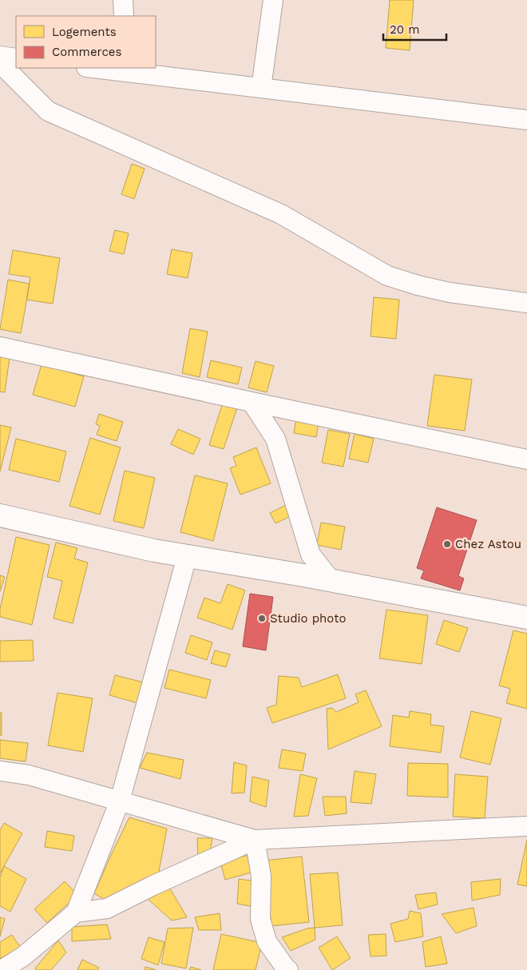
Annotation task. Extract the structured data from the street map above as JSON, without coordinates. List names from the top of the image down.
{
  "places": ["Chez Astou", "Studio photo"],
  "legend": ["Logements", "Commerces"],
  "scale_bar": "20 m"
}
